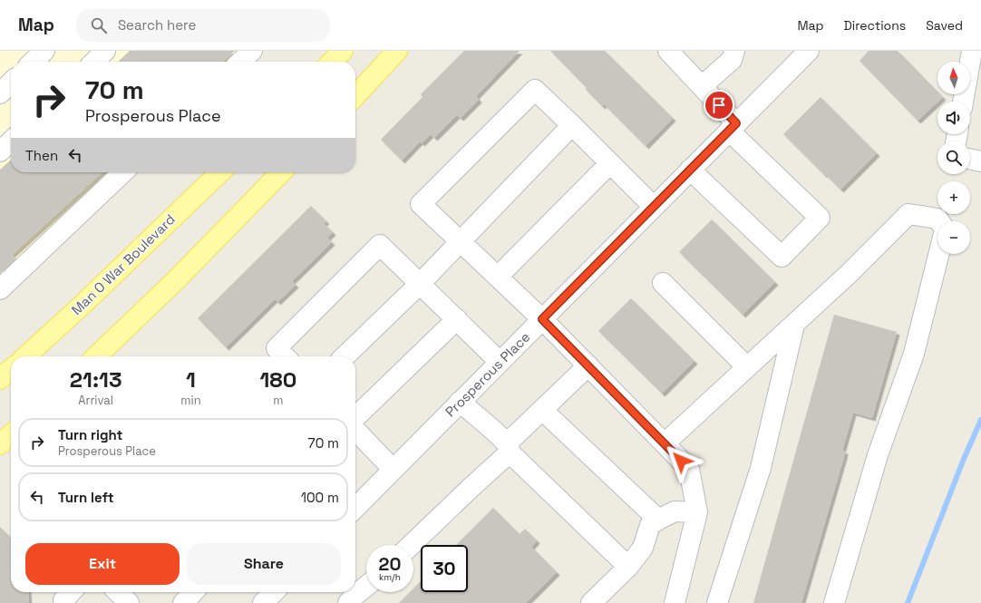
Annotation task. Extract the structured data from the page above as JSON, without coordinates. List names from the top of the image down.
{
  "streets": {
    "main road": ["Man O War Boulevard"],
    "street": ["Prosperous Place"]
  },
  "north": "top",
  "page": {
    "header": "Map",
    "search": "Search here",
    "nav": ["Map", "Directions", "Saved"],
    "map_buttons": ["+", "−"],
    "turn": ["70 m", "Prosperous Place"],
    "then": "Then",
    "eta": [
      "21:13",
      "Arrival",
      "1",
      "min",
      "180",
      "m"
    ],
    "list": [
      {
        "name": "Turn right",
        "note": "Prosperous Place",
        "value": "70 m"
      },
      {
        "name": "Turn left",
        "value": "100 m"
      }
    ],
    "buttons": ["Exit", "Share"],
    "speed": "20 km/h",
    "limit": "30"
  }
}
